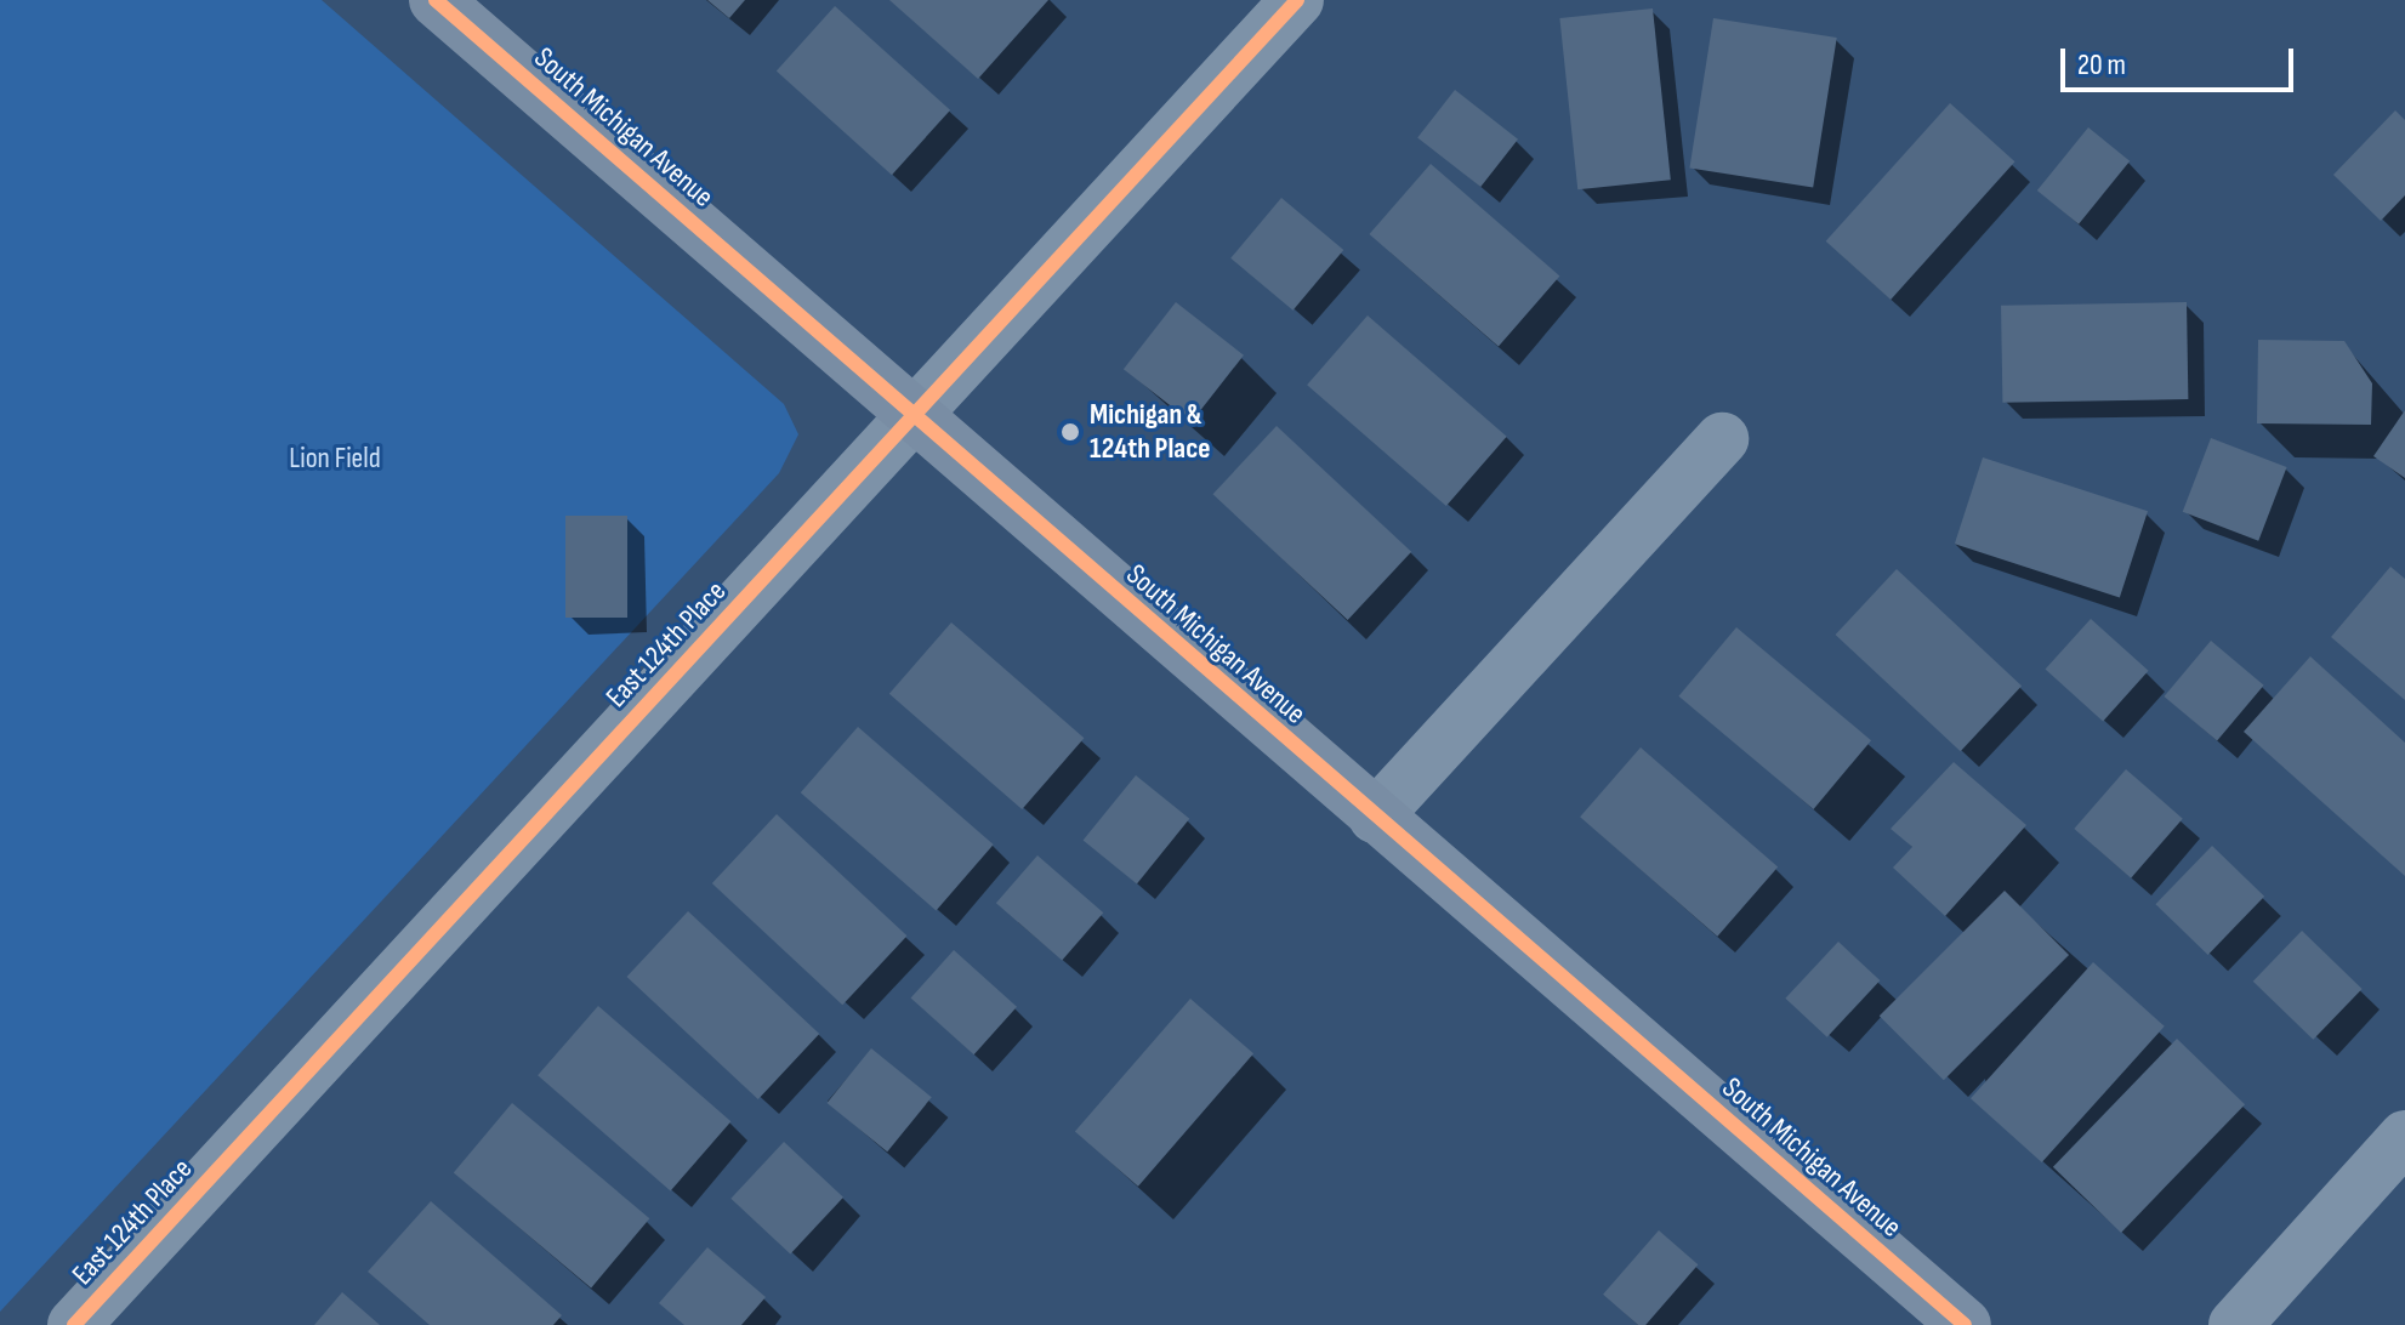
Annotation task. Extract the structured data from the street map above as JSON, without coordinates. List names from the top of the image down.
{
  "streets": {
    "main road": ["South Michigan Avenue"],
    "street": ["East 124th Place"]
  },
  "crossings": [
    ["South Michigan Avenue", "East 124th Place"]
  ],
  "parks": ["Lion Field"],
  "places": ["Michigan & 124th Place"],
  "scale_bar": "20 m"
}
